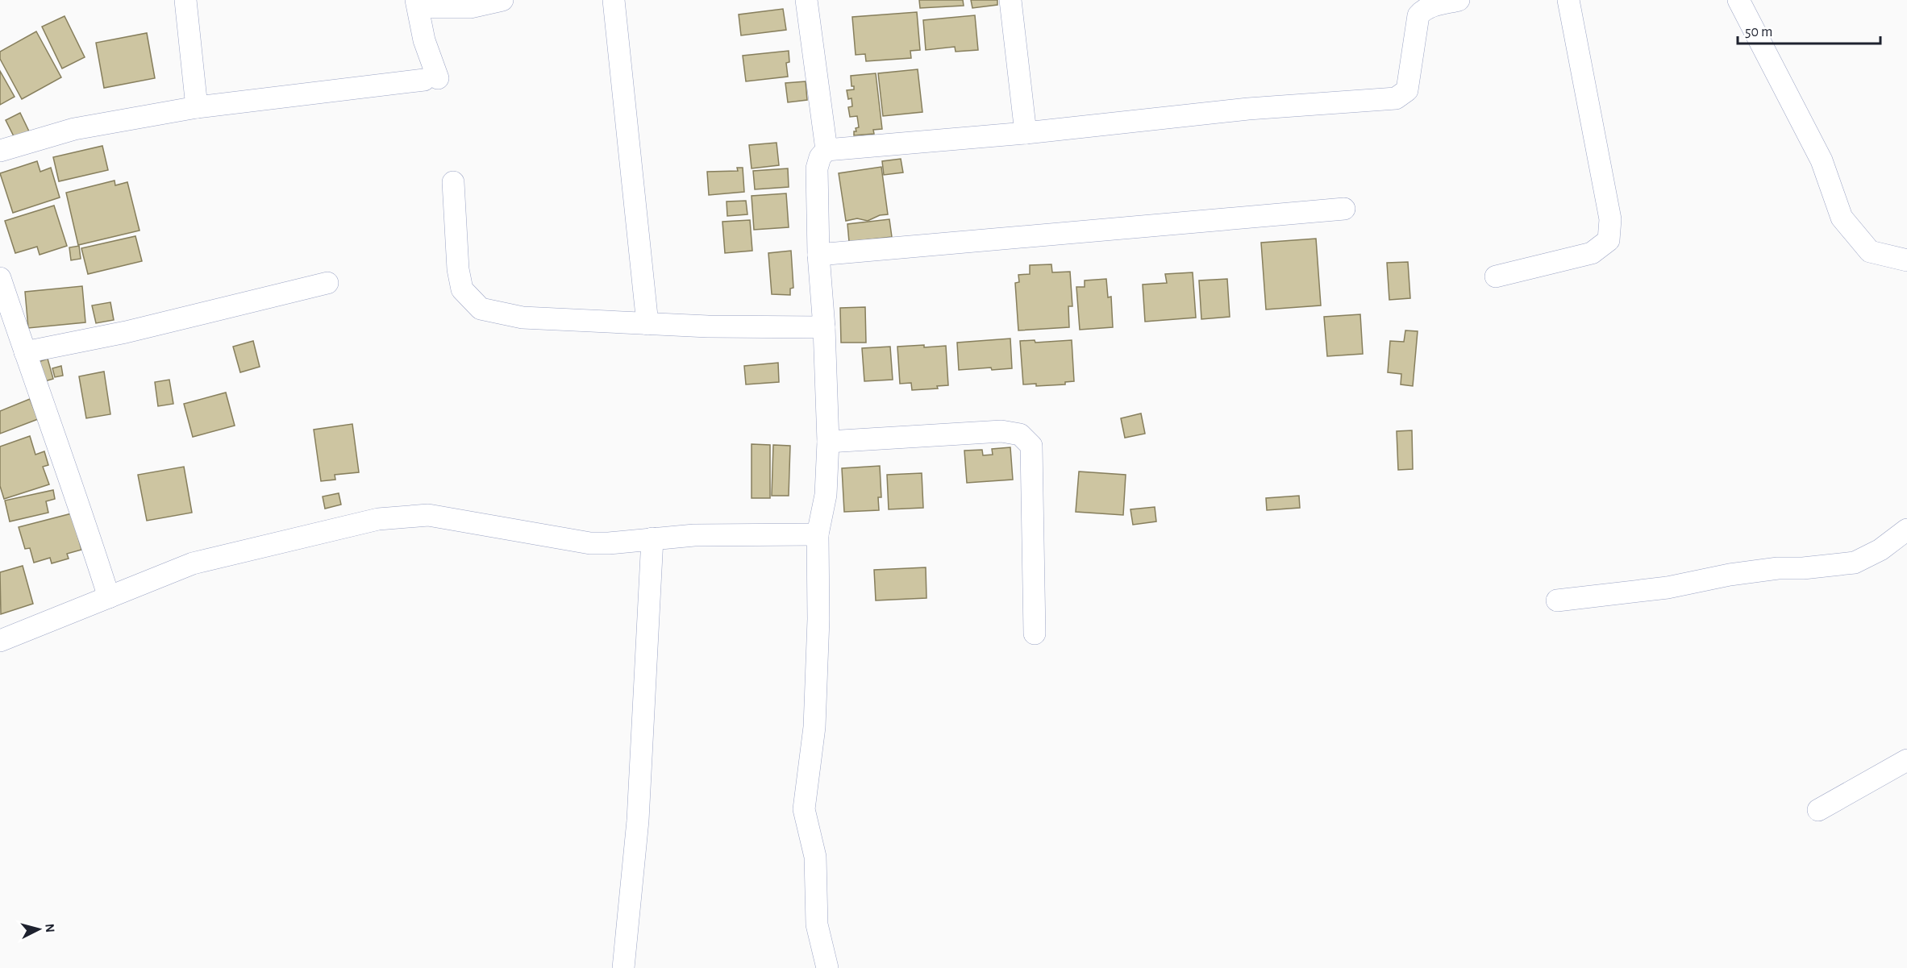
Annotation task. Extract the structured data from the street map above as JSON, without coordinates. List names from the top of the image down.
{
  "scale_bar": "50 m",
  "north": "right"
}
